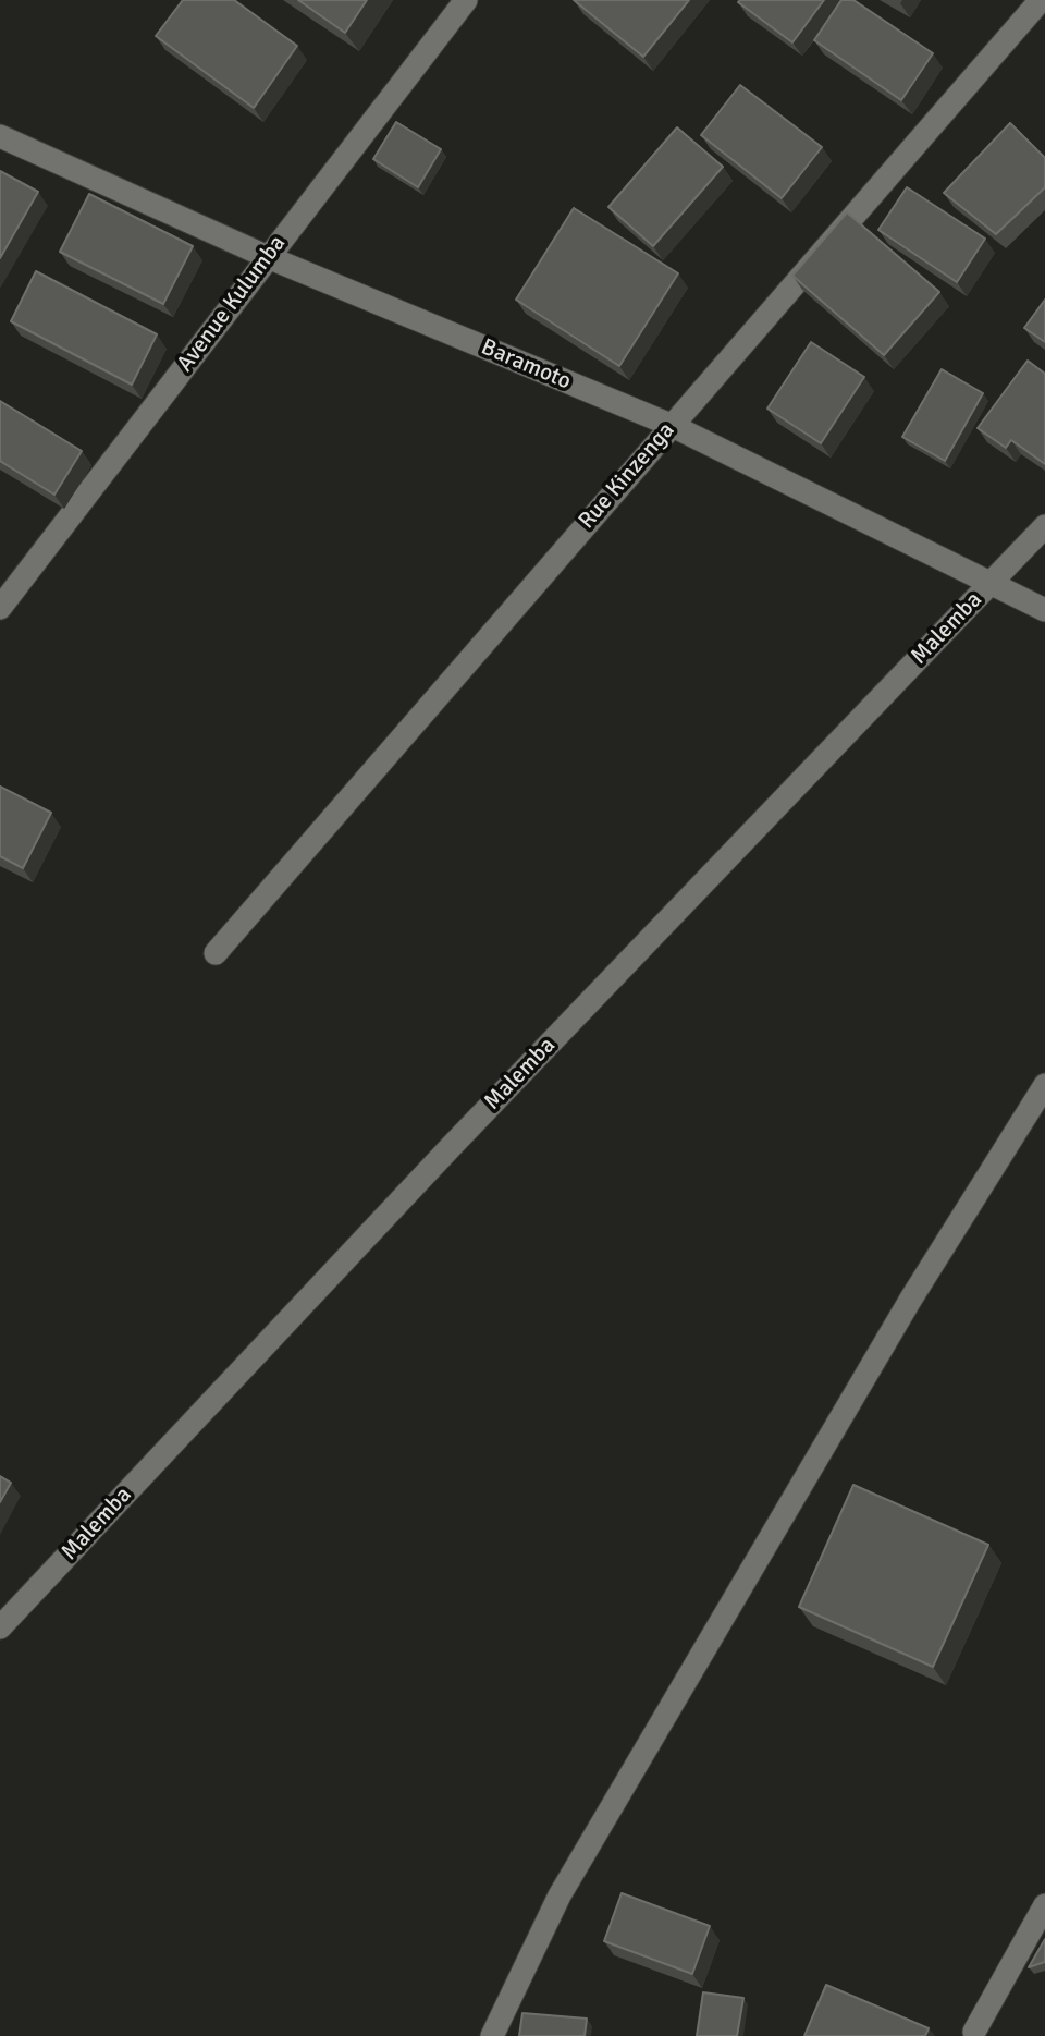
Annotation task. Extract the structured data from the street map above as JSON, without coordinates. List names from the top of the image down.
{
  "streets": {
    "street": [
      "Avenue Kulumba",
      "Baramoto",
      "Rue Kinzenga",
      "Malemba"
    ]
  },
  "crossings": [
    ["Avenue Kulumba", "Baramoto"],
    ["Baramoto", "Rue Kinzenga"],
    ["Baramoto", "Malemba"]
  ]
}
